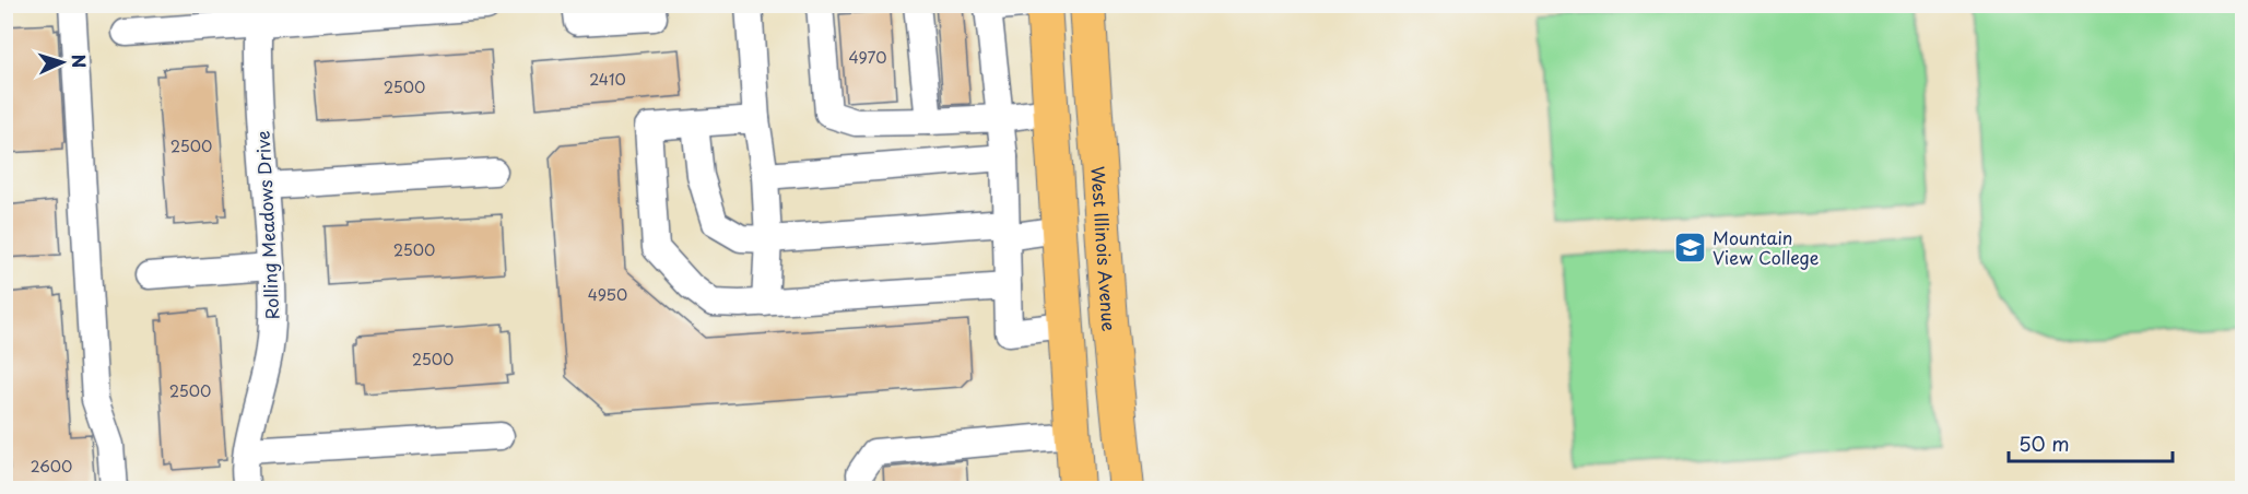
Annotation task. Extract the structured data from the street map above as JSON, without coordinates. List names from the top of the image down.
{
  "streets": {
    "main road": ["West Illinois Avenue"],
    "lane": ["Rolling Meadows Drive"]
  },
  "places": {
    "school or university": ["Mountain View College"]
  },
  "house_numbers": [
    "4970",
    "2410",
    "2500",
    "2500",
    "2500",
    "4950",
    "2500",
    "2500",
    "2600"
  ],
  "scale_bar": "50 m",
  "north": "right"
}
